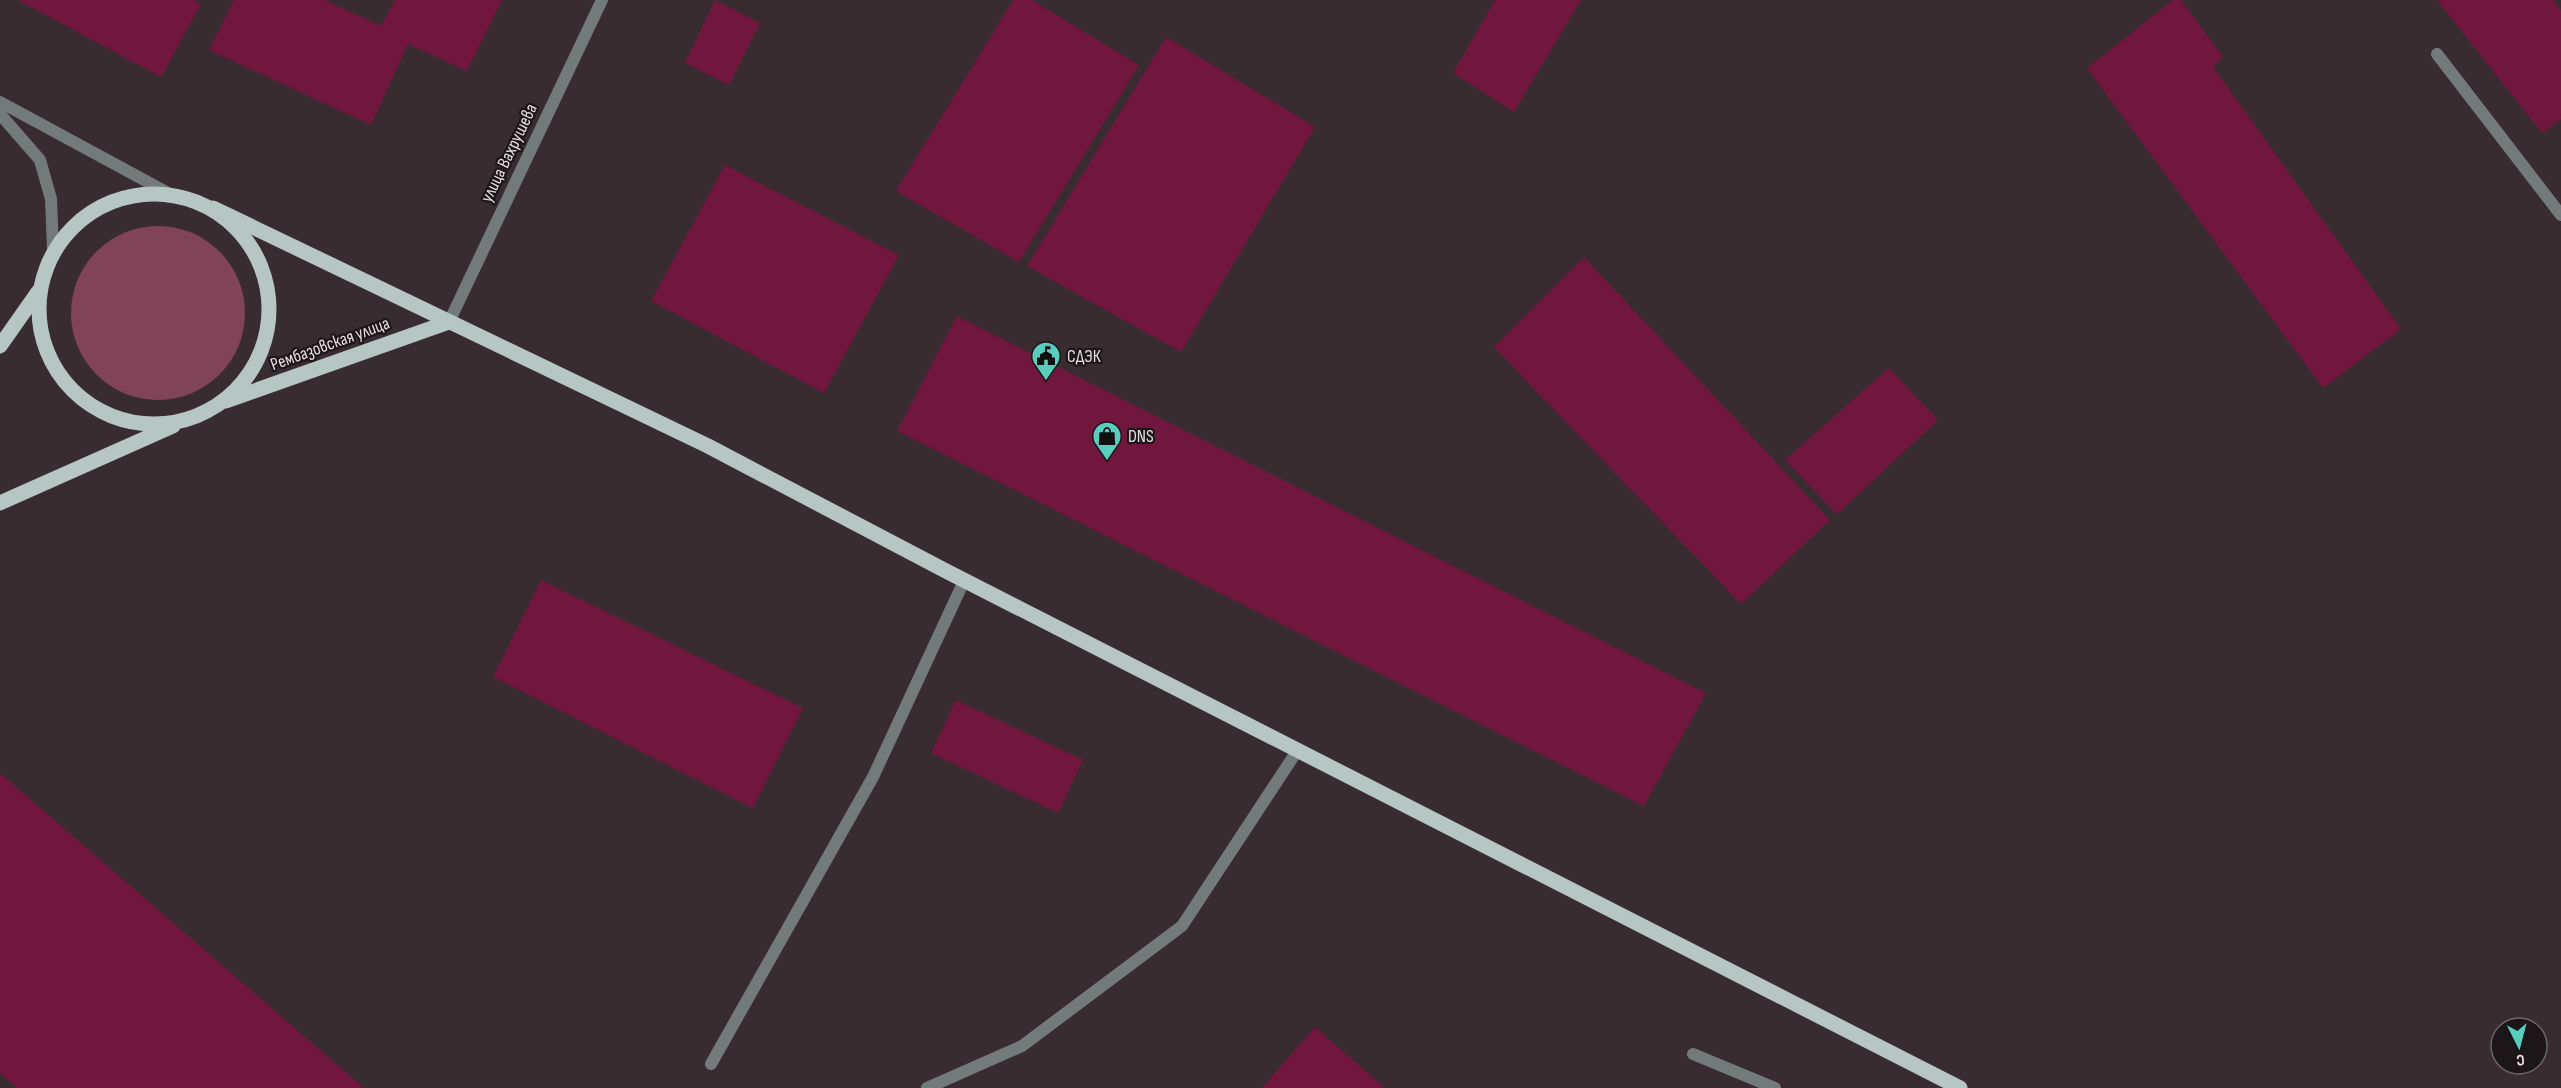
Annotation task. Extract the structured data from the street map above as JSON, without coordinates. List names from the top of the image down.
{
  "streets": {
    "main road": ["Рембазовская улица"],
    "street": ["улица Вахрушева"]
  },
  "crossings": [
    ["улица Вахрушева", "Рембазовская улица"]
  ],
  "places": {
    "public building": ["СДЭК"],
    "shop": ["DNS"]
  },
  "north": "bottom"
}
